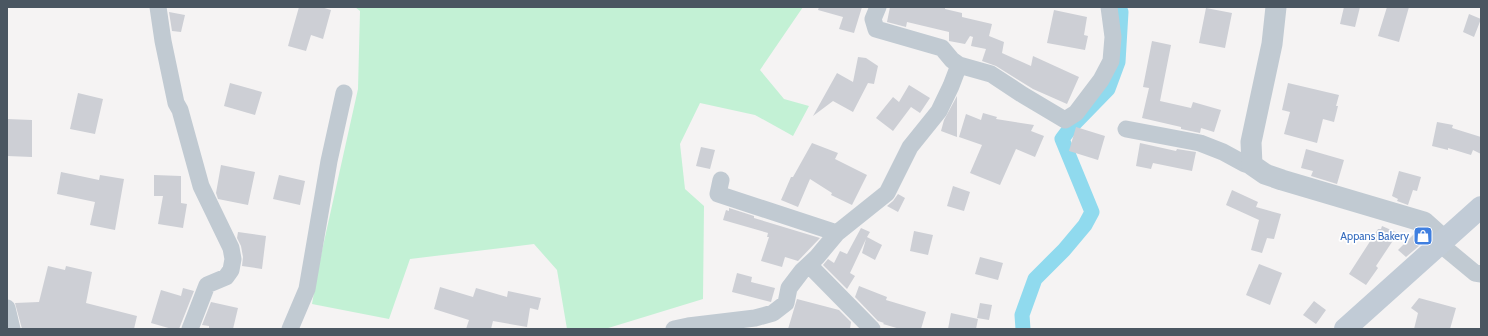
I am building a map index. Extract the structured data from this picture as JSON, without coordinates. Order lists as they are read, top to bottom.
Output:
{
  "places": {
    "shop": ["Appans Bakery"]
  }
}
